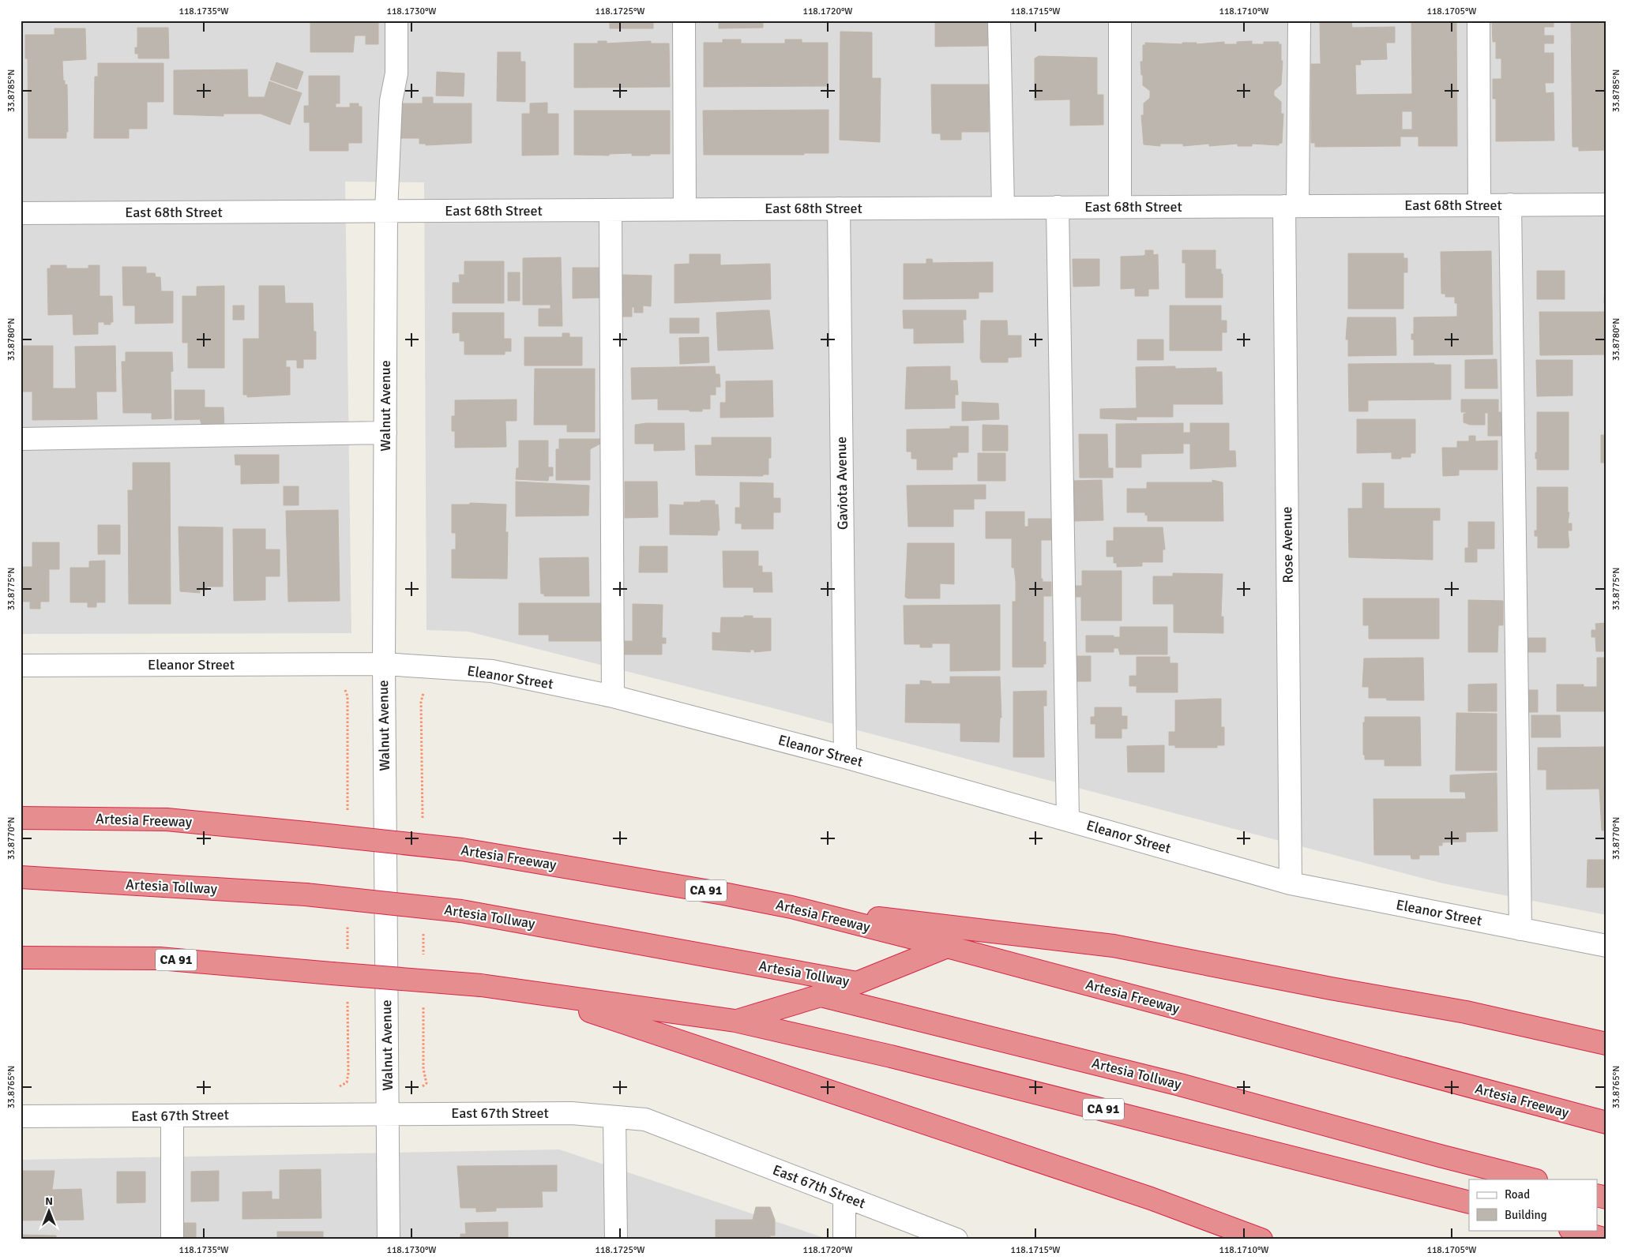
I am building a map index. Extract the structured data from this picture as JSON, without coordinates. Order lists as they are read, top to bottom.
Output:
{
  "streets": {
    "highway": ["Artesia Freeway", "Artesia Tollway", "CA 91"],
    "street": [
      "East 68th Street",
      "Walnut Avenue",
      "Gaviota Avenue",
      "Rose Avenue",
      "Eleanor Street",
      "East 67th Street"
    ]
  },
  "crossings": [
    ["East 68th Street", "Walnut Avenue"],
    ["East 68th Street", "Gaviota Avenue"],
    ["East 68th Street", "Rose Avenue"],
    ["Walnut Avenue", "Eleanor Street"],
    ["Walnut Avenue", "East 67th Street"],
    ["Gaviota Avenue", "Eleanor Street"],
    ["Rose Avenue", "Eleanor Street"],
    ["Artesia Freeway", "Artesia Tollway"],
    ["Artesia Tollway", "CA 91"]
  ],
  "legend": ["Road", "Building"],
  "north": "top",
  "coordinates": [
    "118.1735°W",
    "118.1730°W",
    "118.1725°W",
    "118.1720°W",
    "118.1715°W",
    "118.1710°W",
    "118.1705°W",
    "33.8785°N",
    "33.8780°N",
    "33.8775°N",
    "33.8770°N",
    "33.8765°N"
  ]
}
